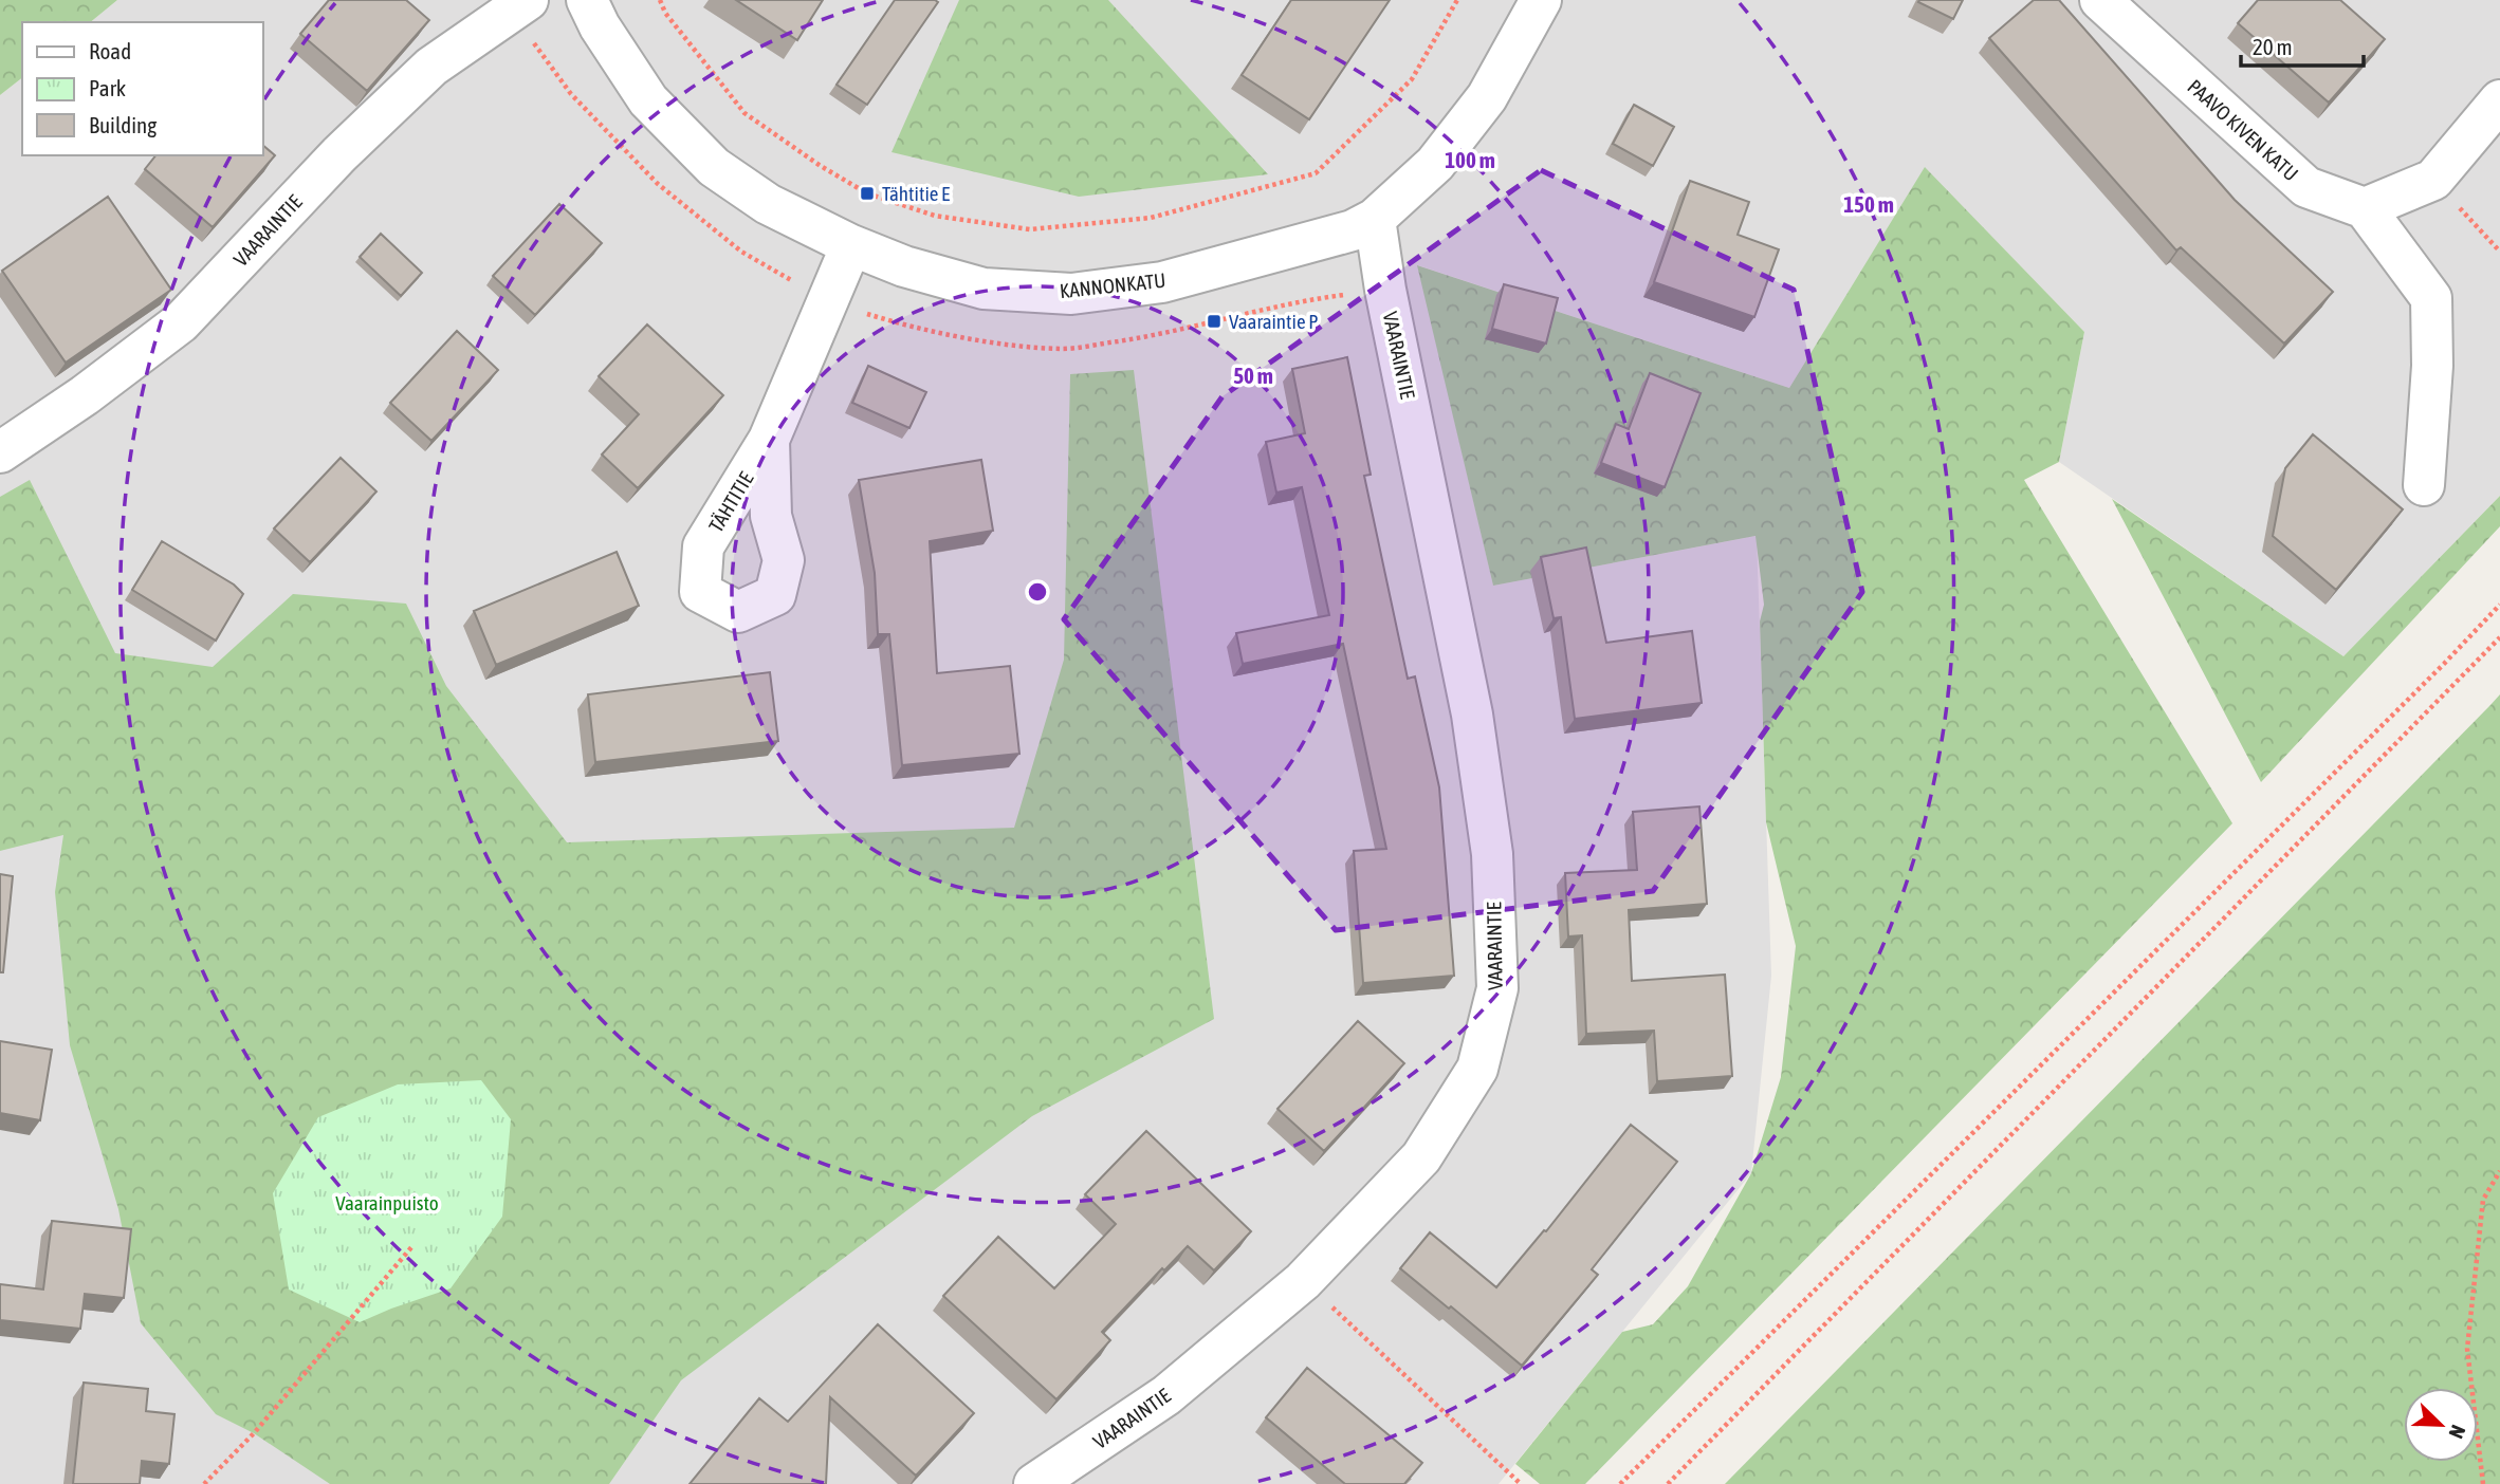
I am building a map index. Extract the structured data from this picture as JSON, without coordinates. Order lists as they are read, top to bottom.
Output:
{
  "streets": {
    "street": ["PAAVO KIVEN KATU", "VAARAINTIE", "KANNONKATU"]
  },
  "crossings": [
    ["VAARAINTIE", "KANNONKATU"]
  ],
  "parks": ["Vaarainpuisto"],
  "places": {
    "transit": ["Tähtitie E", "Vaaraintie P"]
  },
  "legend": ["Road", "Park", "Building"],
  "scale_bar": "20 m",
  "north": "bottom right",
  "rings": ["100 m", "150 m", "50 m"]
}
